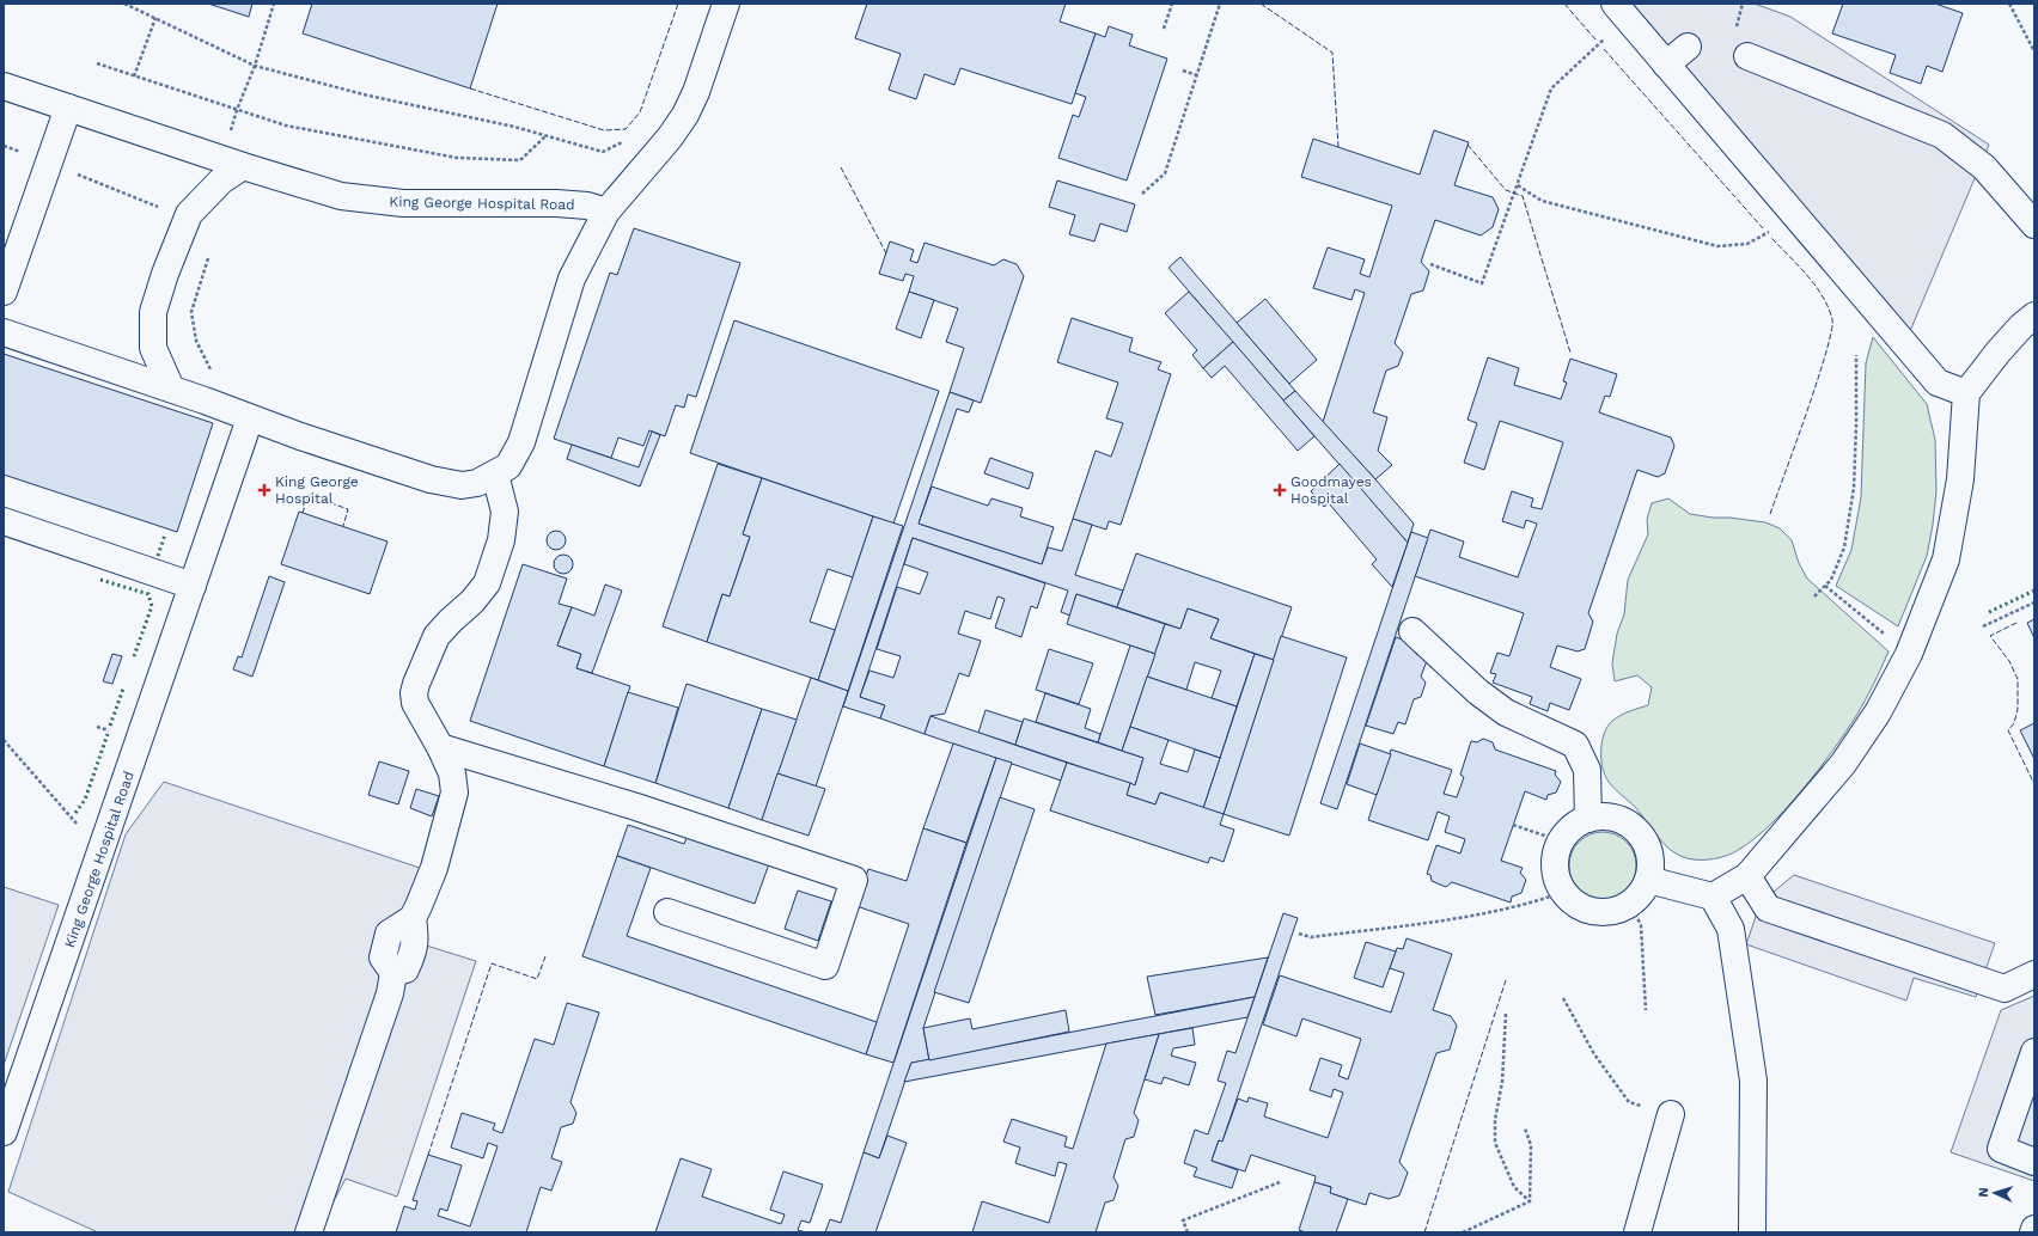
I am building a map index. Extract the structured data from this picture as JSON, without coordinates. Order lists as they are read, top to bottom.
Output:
{
  "streets": {
    "lane": ["King George Hospital Road"]
  },
  "places": {
    "health": ["King George Hospital", "Goodmayes Hospital"]
  },
  "north": "left"
}
